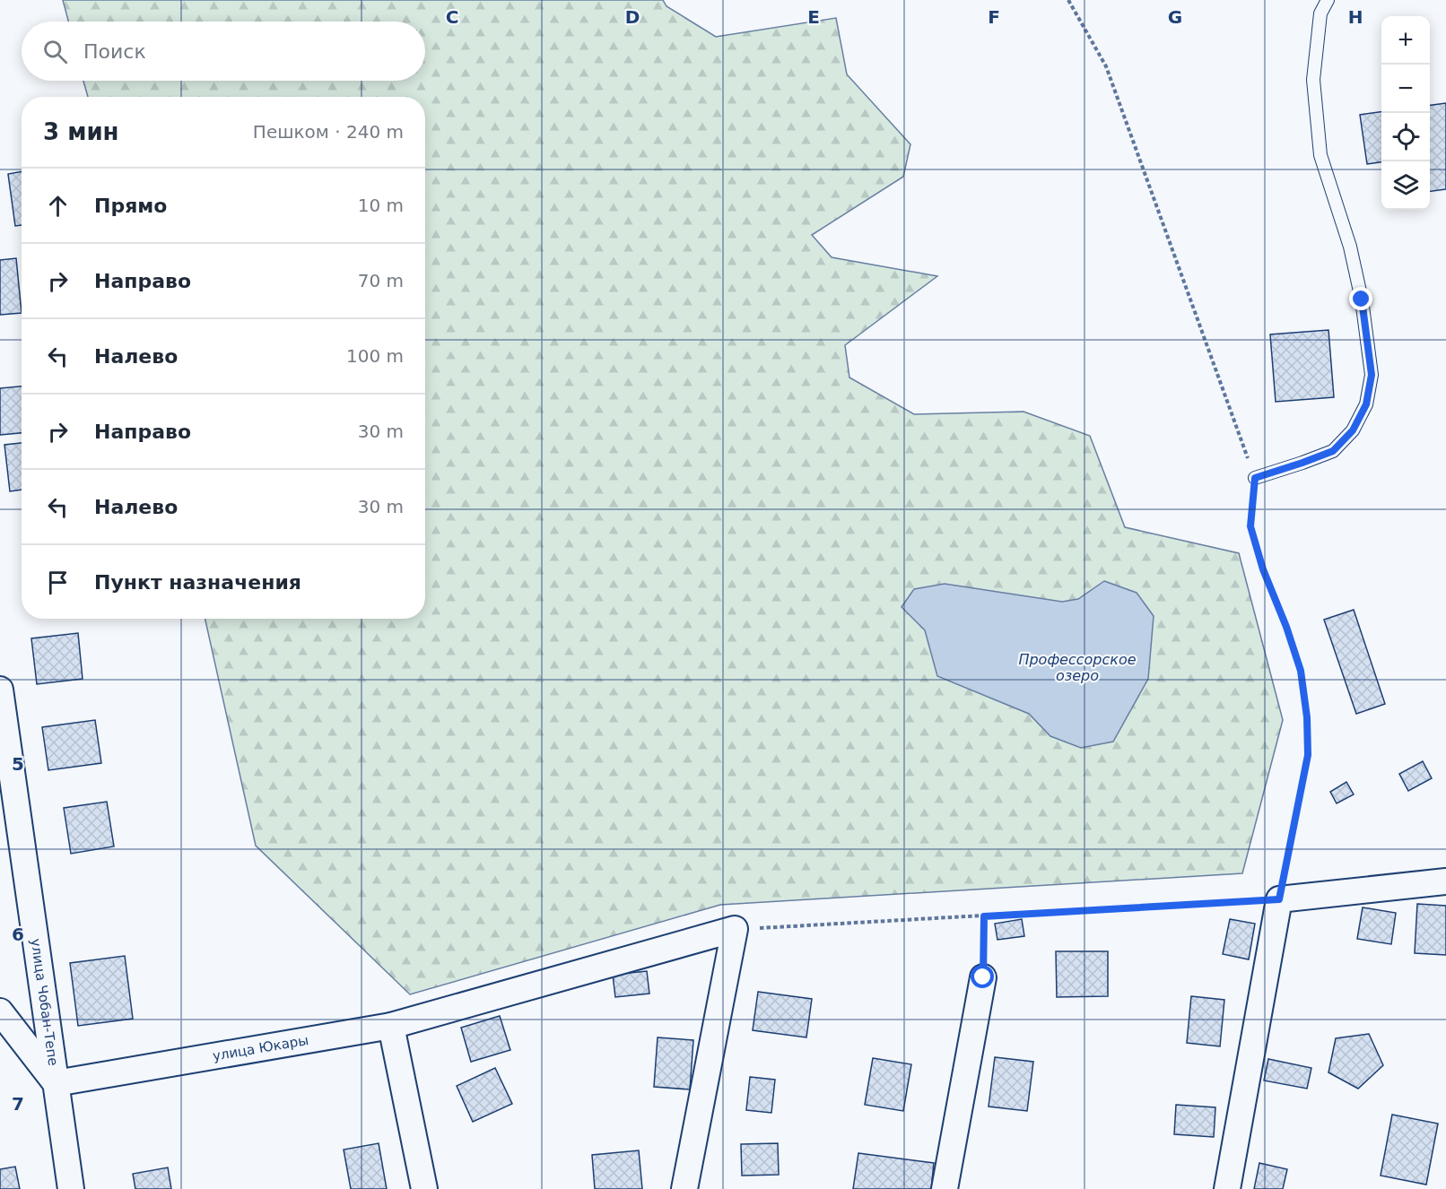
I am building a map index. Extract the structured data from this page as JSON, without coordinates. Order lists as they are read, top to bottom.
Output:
{
  "streets": {
    "street": ["улица Чобан-Тепе", "улица Юкары"]
  },
  "crossings": [
    ["улица Чобан-Тепе", "улица Юкары"]
  ],
  "water": ["Профессорское озеро"],
  "page": {
    "map_buttons": ["+", "−"],
    "search": "Поиск",
    "heading": ["3 мин", "Пешком · 240 m"],
    "list": [
      ["Прямо", "10 m"],
      ["Направо", "70 m"],
      ["Налево", "100 m"],
      ["Направо", "30 m"],
      ["Налево", "30 m"],
      "Пункт назначения"
    ]
  },
  "grid": {
    "columns": [
      "C",
      "D",
      "E",
      "F",
      "G",
      "H"
    ],
    "rows": ["5", "6", "7"]
  }
}
